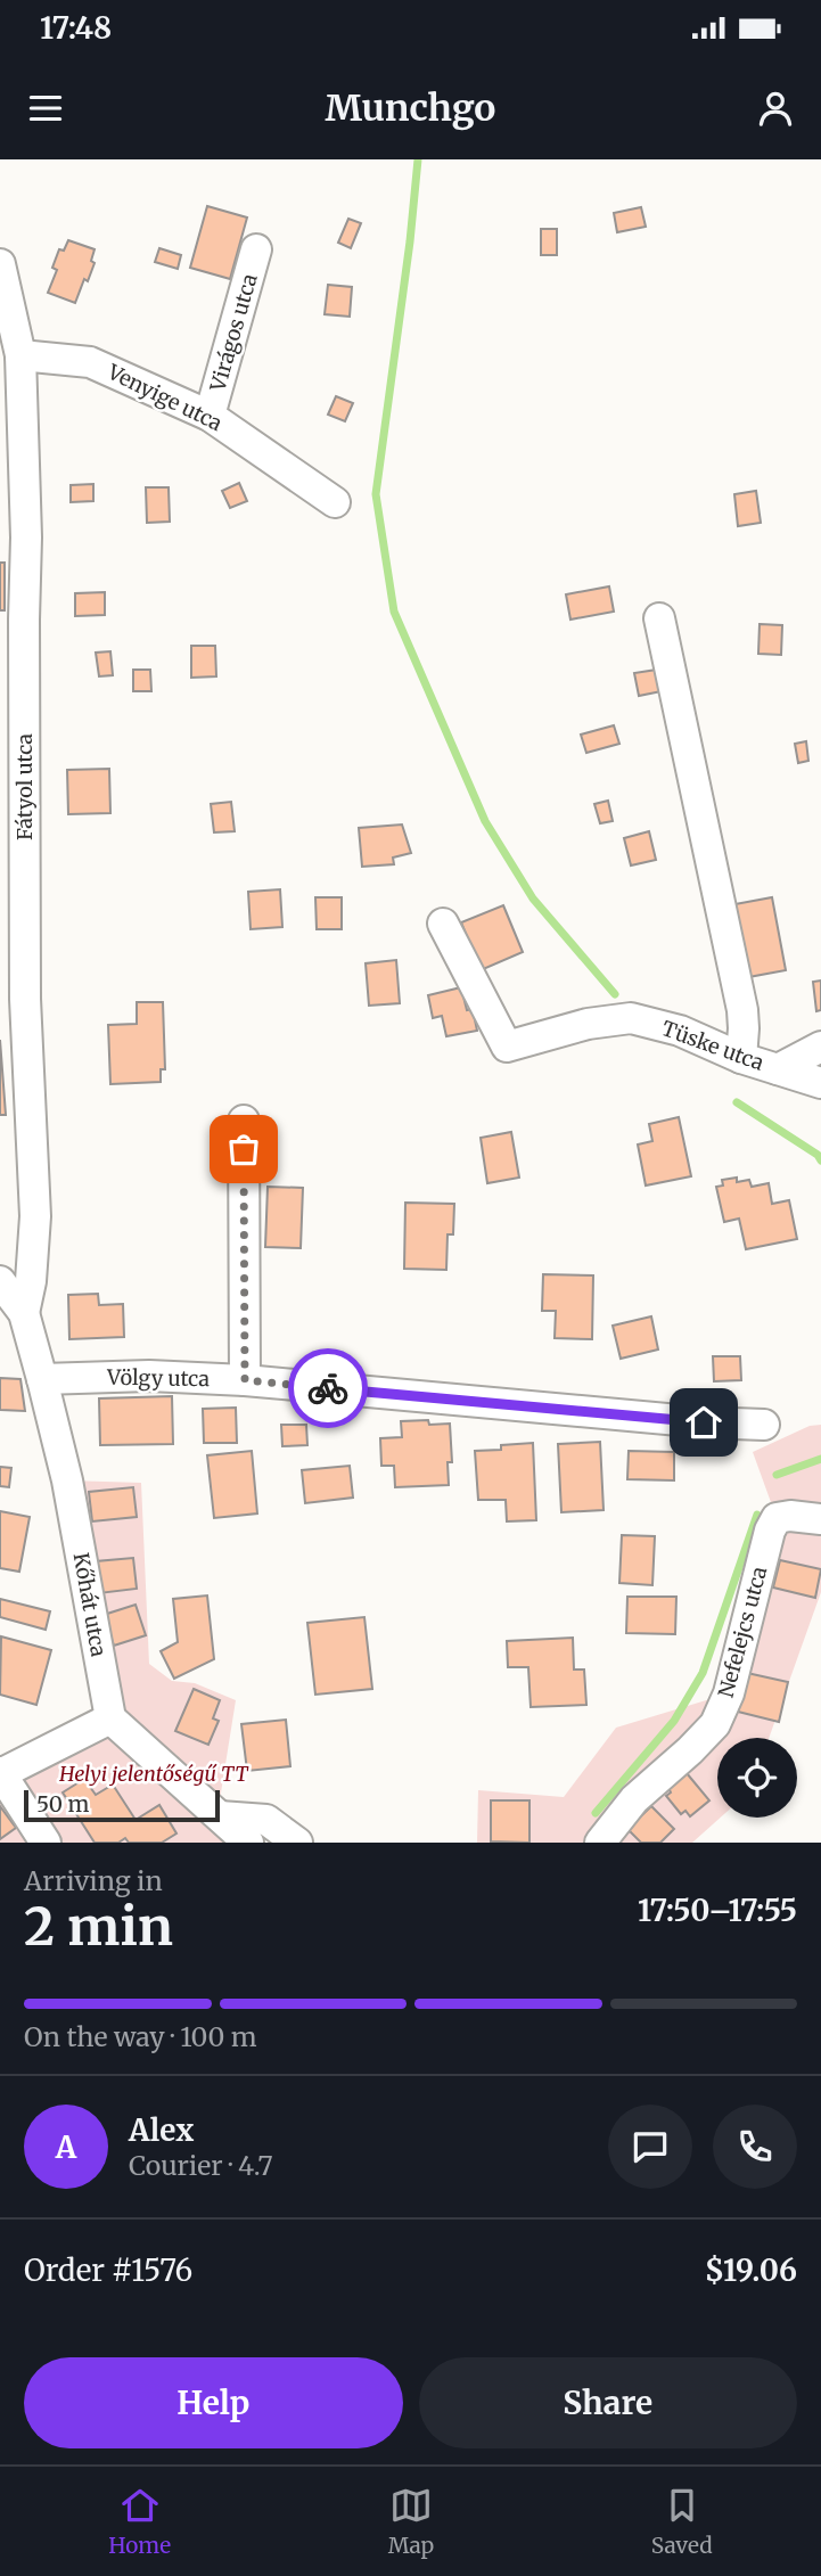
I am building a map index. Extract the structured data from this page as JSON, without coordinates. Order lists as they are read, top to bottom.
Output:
{
  "streets": {
    "street": [
      "Virágos utca",
      "Venyige utca",
      "Fátyol utca",
      "Tüske utca",
      "Völgy utca",
      "Kőhát utca",
      "Nefelejcs utca"
    ]
  },
  "crossings": [
    ["Virágos utca", "Venyige utca"],
    ["Venyige utca", "Fátyol utca"],
    ["Fátyol utca", "Kőhát utca"],
    ["Völgy utca", "Kőhát utca"]
  ],
  "parks": ["Helyi jelentőségű TT"],
  "scale_bar": "50 m",
  "page": {
    "status": "17:48",
    "header": "Munchgo",
    "scale": "50 m",
    "heading": ["2 min", "Arriving in", "17:50–17:55"],
    "panel": [
      "Alex",
      "Courier · 4.7",
      "Order #1576",
      "$19.06"
    ],
    "bar": "On the way · 100 m",
    "round": "A",
    "buttons": ["Help", "Share"],
    "tabs": ["Home", "Map", "Saved"]
  }
}
